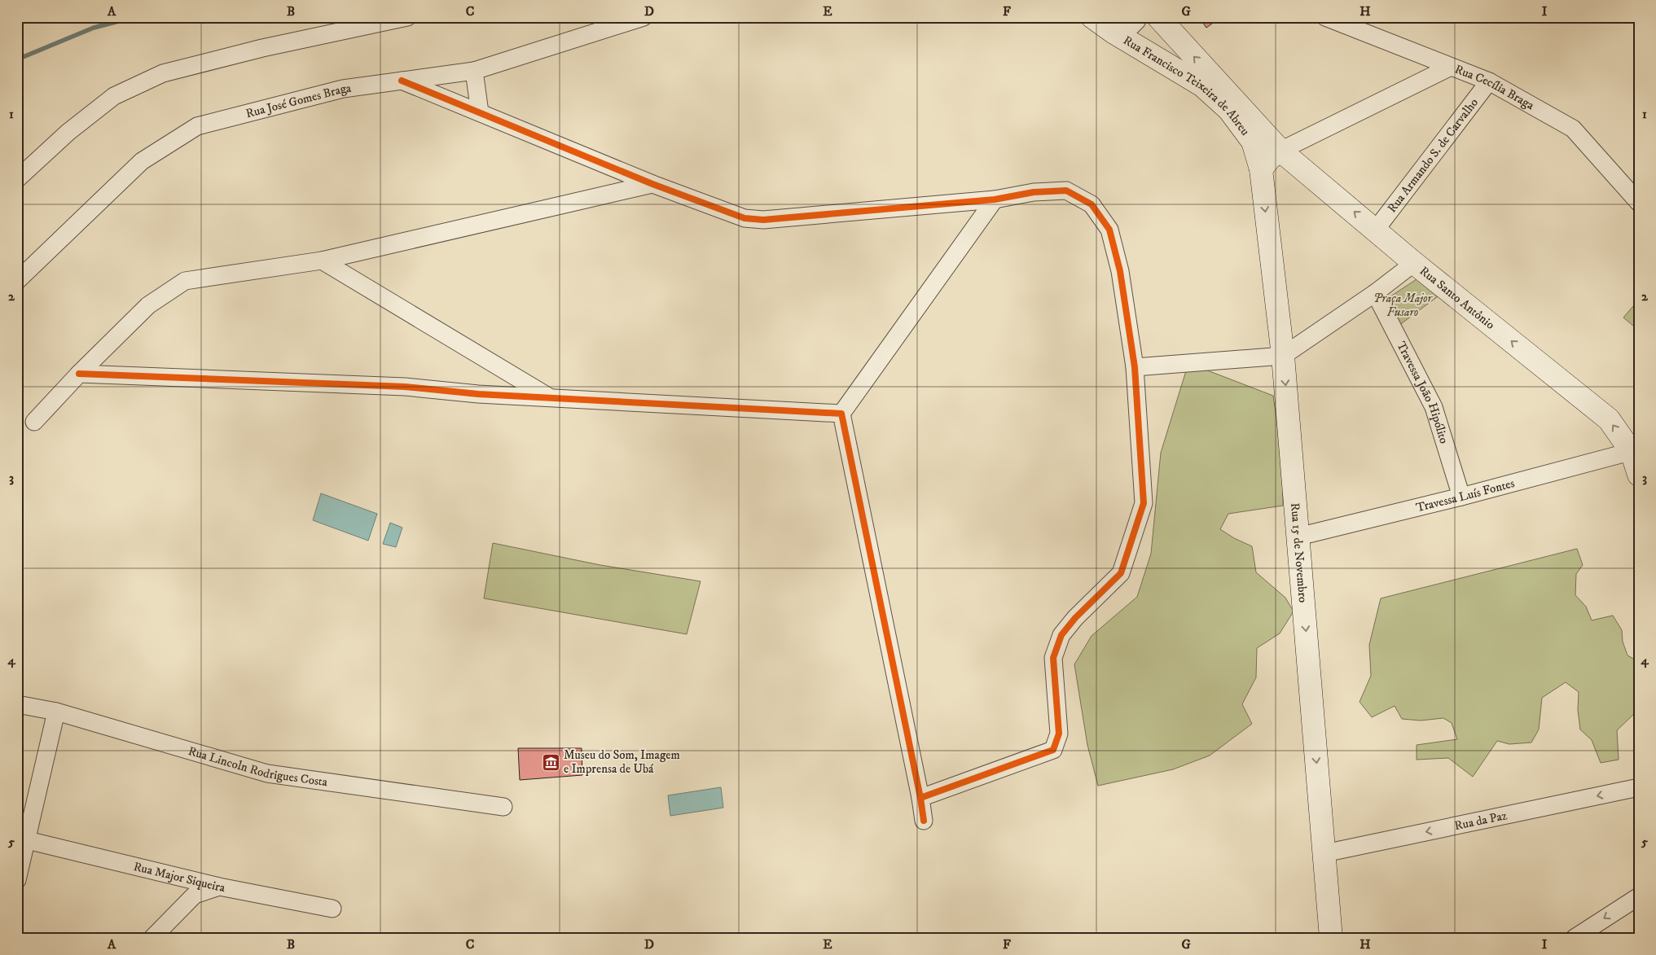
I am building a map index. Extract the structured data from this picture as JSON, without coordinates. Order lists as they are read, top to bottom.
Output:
{
  "streets": {
    "street": [
      "Rua Francisco Teixeira de Abreu",
      "Rua Cecília Braga",
      "Rua José Gomes Braga",
      "Rua Armando S. de Carvalho",
      "Rua Santo Antônio",
      "Travessa João Hipólito",
      "Travessa Luís Fontes",
      "Rua 15 de Novembro",
      "Rua Lincoln Rodrigues Costa",
      "Rua da Paz",
      "Rua Major Siqueira"
    ]
  },
  "crossings": [
    ["Rua Francisco Teixeira de Abreu", "Rua 15 de Novembro"],
    ["Rua Cecília Braga", "Rua Armando S. de Carvalho"],
    ["Rua Cecília Braga", "Rua Santo Antônio"],
    ["Rua Armando S. de Carvalho", "Rua Santo Antônio"],
    ["Rua Santo Antônio", "Travessa Luís Fontes"],
    ["Travessa João Hipólito", "Travessa Luís Fontes"],
    ["Travessa Luís Fontes", "Rua 15 de Novembro"],
    ["Rua 15 de Novembro", "Rua da Paz"]
  ],
  "one_way": ["Rua Santo Antônio", "Rua 15 de Novembro", "Rua da Paz"],
  "parks": ["Praça Major Fusaro"],
  "places": {
    "museum": ["Museu do Som, Imagem e Imprensa de Ubá"]
  },
  "grid": {
    "columns": [
      "A",
      "B",
      "C",
      "D",
      "E",
      "F",
      "G",
      "H",
      "I"
    ],
    "rows": [
      "1",
      "2",
      "3",
      "4",
      "5"
    ]
  }
}
